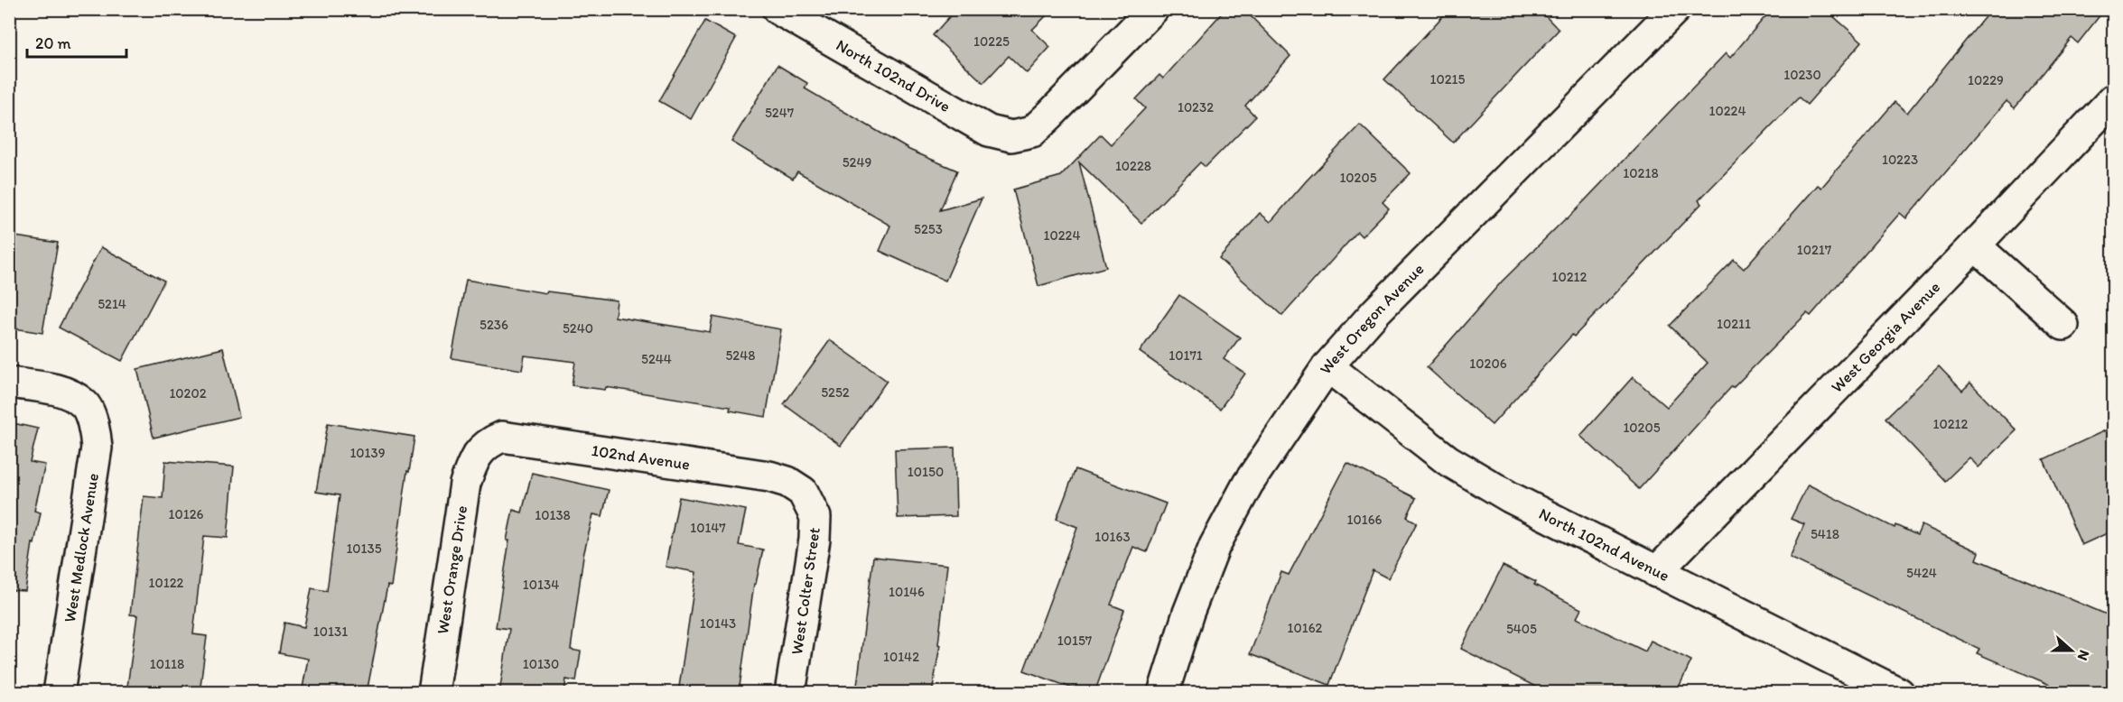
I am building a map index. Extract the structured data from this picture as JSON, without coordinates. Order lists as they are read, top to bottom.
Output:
{
  "streets": {
    "street": [
      "North 102nd Drive",
      "West Oregon Avenue",
      "West Georgia Avenue",
      "102nd Avenue",
      "North 102nd Avenue",
      "West Medlock Avenue",
      "West Orange Drive",
      "West Colter Street"
    ]
  },
  "crossings": [
    ["West Oregon Avenue", "North 102nd Avenue"],
    ["West Georgia Avenue", "North 102nd Avenue"],
    ["102nd Avenue", "West Orange Drive"],
    ["102nd Avenue", "West Colter Street"]
  ],
  "house_numbers": [
    "10225",
    "10230",
    "10215",
    "10229",
    "10232",
    "10224",
    "5247",
    "10223",
    "5249",
    "10228",
    "10218",
    "10205",
    "5253",
    "10224",
    "10217",
    "10212",
    "5214",
    "10211",
    "5236",
    "5240",
    "5248",
    "10171",
    "5244",
    "10206",
    "5252",
    "10202",
    "10212",
    "10205",
    "10139",
    "10150",
    "10126",
    "10138",
    "10166",
    "10147",
    "5418",
    "10163",
    "10135",
    "5424",
    "10122",
    "10134",
    "10146",
    "10143",
    "10162",
    "5405",
    "10131",
    "10157",
    "10142",
    "10118",
    "10130"
  ],
  "scale_bar": "20 m",
  "north": "right"
}
